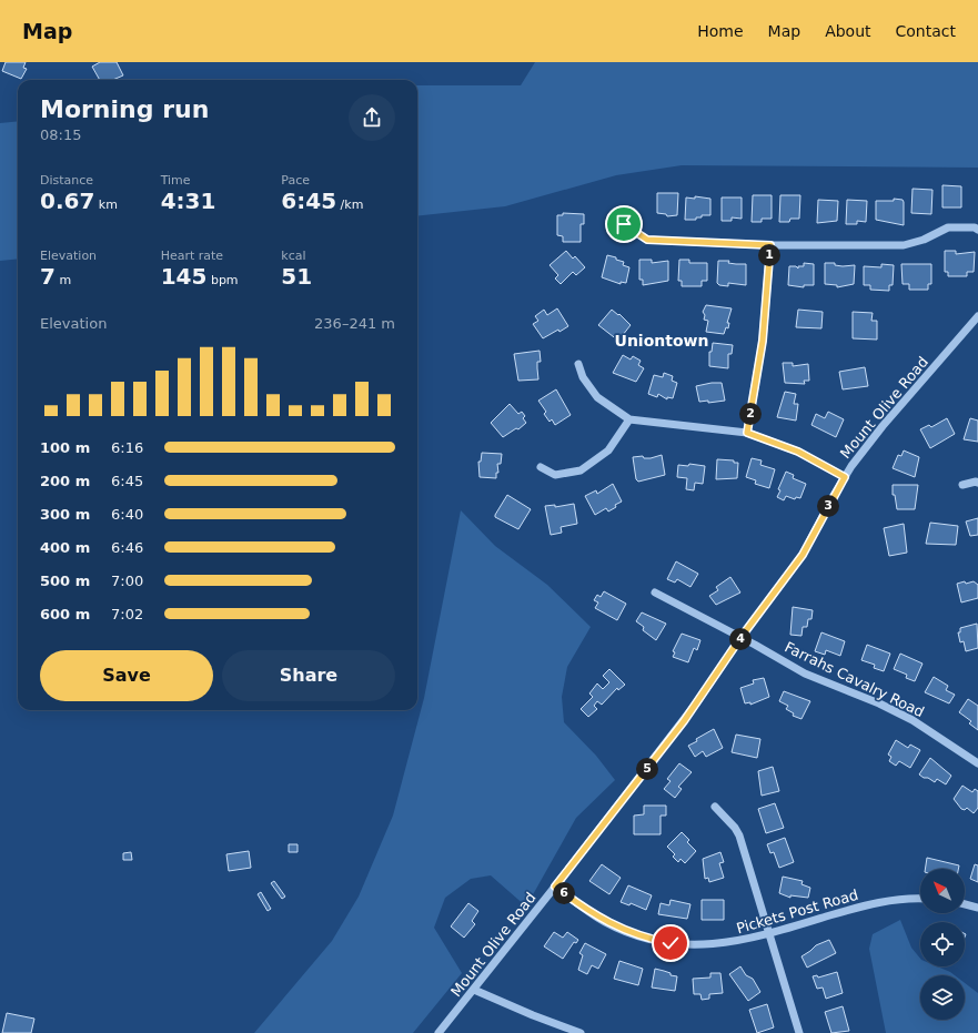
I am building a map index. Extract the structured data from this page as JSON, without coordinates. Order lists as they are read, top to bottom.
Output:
{
  "streets": {
    "street": ["Mount Olive Road", "Farrahs Cavalry Road", "Pickets Post Road"]
  },
  "crossings": [
    ["Mount Olive Road", "Farrahs Cavalry Road"],
    ["Mount Olive Road", "Pickets Post Road"]
  ],
  "districts": ["Uniontown"],
  "north": "top left",
  "page": {
    "header": "Map",
    "nav": [
      "Home",
      "Map",
      "About",
      "Contact"
    ],
    "heading": ["Morning run", "08:15"],
    "stats": [
      ["Distance", "0.67 km"],
      ["Time", "4:31"],
      ["Pace", "6:45 /km"],
      ["Elevation", "7 m"],
      ["Heart rate", "145 bpm"],
      ["kcal", "51"]
    ],
    "pins": [
      "1",
      "2",
      "3",
      "4",
      "5",
      "6"
    ],
    "chart": ["Elevation", "236–241 m"],
    "list": [
      {
        "name": "100 m",
        "note": "6:16"
      },
      {
        "name": "200 m",
        "note": "6:45"
      },
      {
        "name": "300 m",
        "note": "6:40"
      },
      {
        "name": "400 m",
        "note": "6:46"
      },
      {
        "name": "500 m",
        "note": "7:00"
      },
      {
        "name": "600 m",
        "note": "7:02"
      }
    ],
    "buttons": ["Save", "Share"]
  }
}
